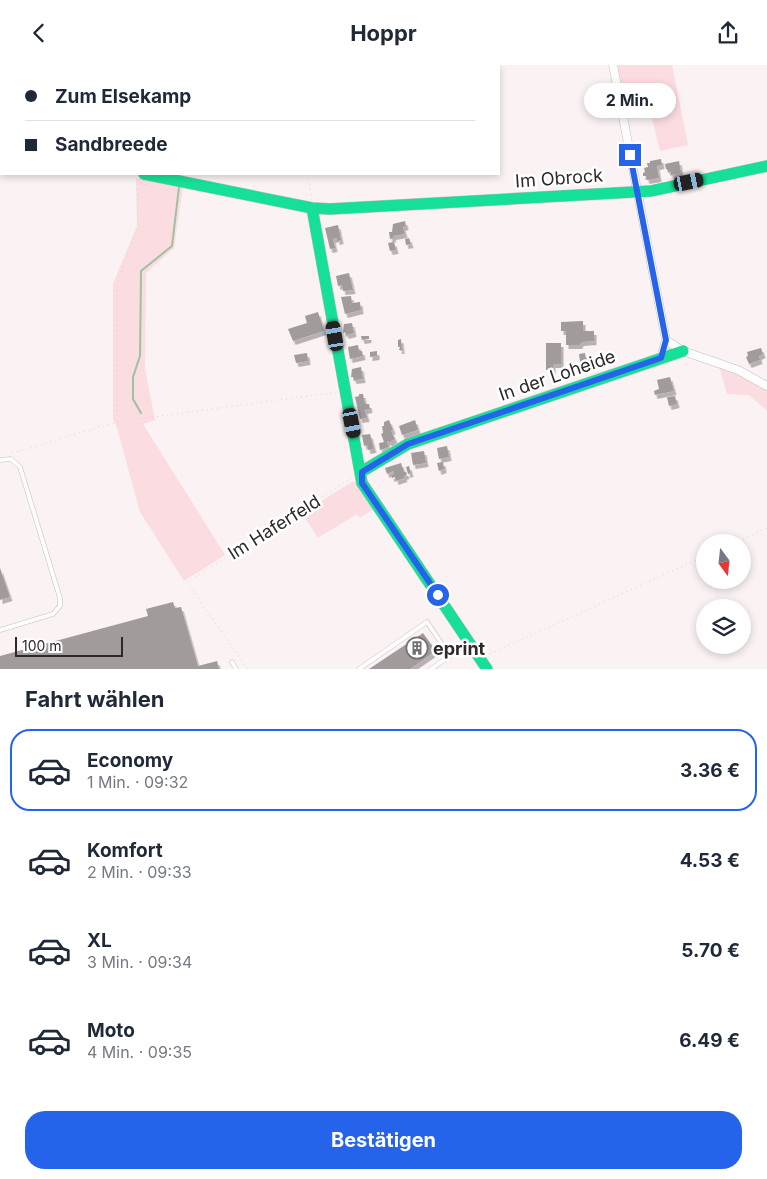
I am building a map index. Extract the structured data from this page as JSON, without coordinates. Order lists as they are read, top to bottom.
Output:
{
  "streets": {
    "street": ["Im Obrock", "In der Loheide"],
    "path": ["Im Haferfeld"]
  },
  "crossings": [
    ["In der Loheide", "Im Haferfeld"]
  ],
  "places": {
    "building": ["eprint"]
  },
  "scale_bar": "100 m",
  "north": "bottom",
  "page": {
    "header": "Hoppr",
    "banner": ["Zum Elsekamp", "Sandbreede"],
    "bubble": "2 Min.",
    "scale": "100 m",
    "heading": "Fahrt wählen",
    "list": [
      {
        "name": "Economy",
        "note": "1 Min. · 09:32",
        "value": "3.36 €"
      },
      {
        "name": "Komfort",
        "note": "2 Min. · 09:33",
        "value": "4.53 €"
      },
      {
        "name": "XL",
        "note": "3 Min. · 09:34",
        "value": "5.70 €"
      },
      {
        "name": "Moto",
        "note": "4 Min. · 09:35",
        "value": "6.49 €"
      }
    ],
    "buttons": "Bestätigen"
  }
}
